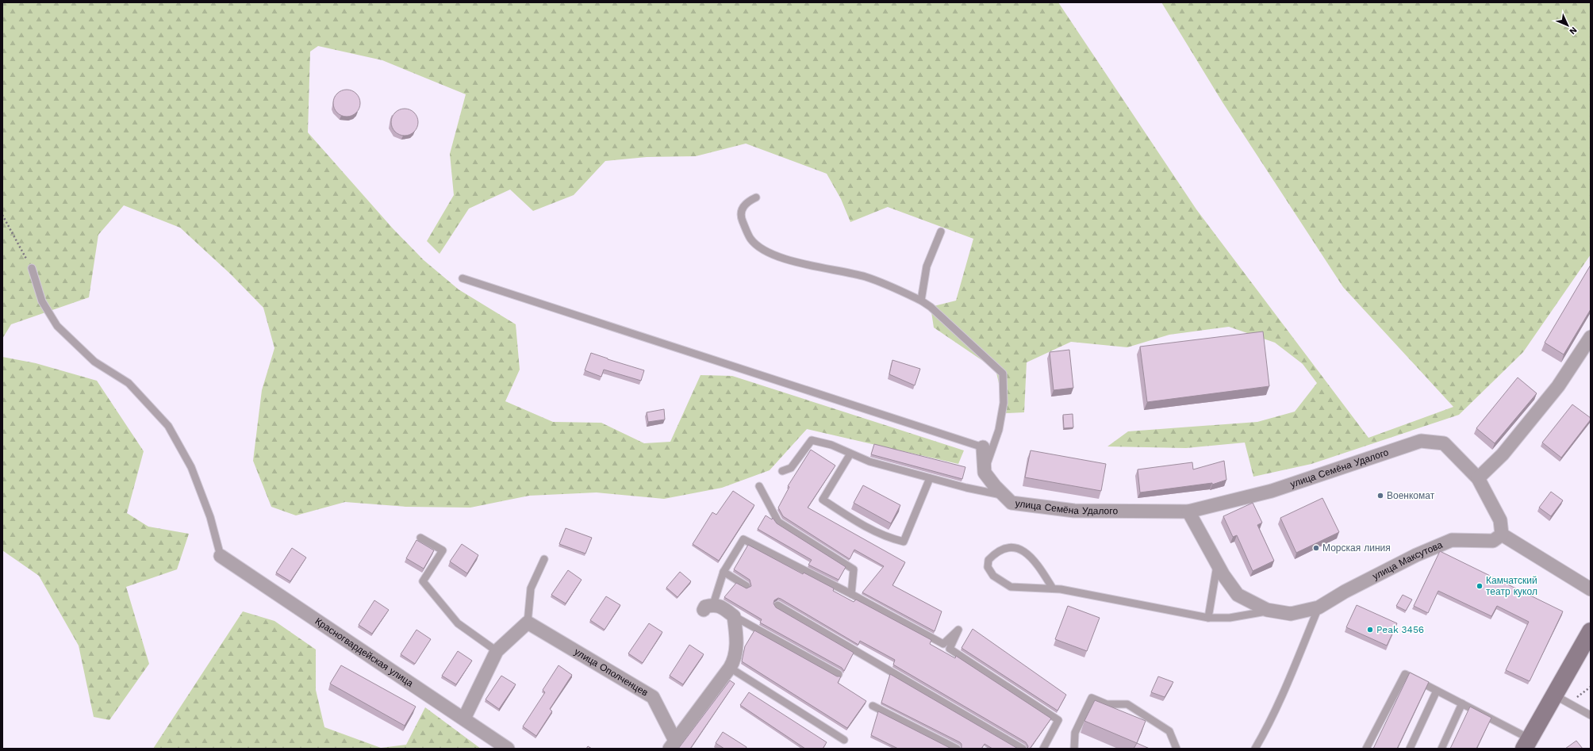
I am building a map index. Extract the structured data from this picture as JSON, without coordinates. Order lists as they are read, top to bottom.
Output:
{
  "streets": {
    "street": [
      "улица Семёна Удалого",
      "улица Максутова",
      "Красногвардейская улица",
      "улица Ополченцев"
    ]
  },
  "places": [
    "Военкомат",
    "Морская линия",
    "Камчатский театр кукол",
    "Peak 3456"
  ],
  "north": "bottom right"
}
